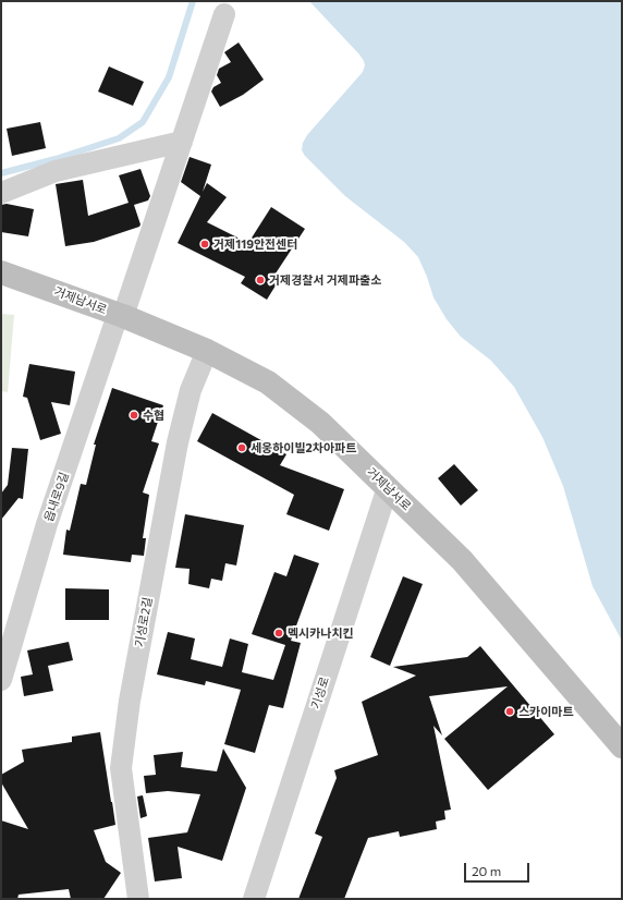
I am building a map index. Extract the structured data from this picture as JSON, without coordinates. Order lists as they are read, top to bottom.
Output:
{
  "streets": {
    "main road": ["거제남서로"],
    "street": ["읍내로9길", "기성로2길", "기성로"]
  },
  "crossings": [
    ["거제남서로", "읍내로9길"],
    ["거제남서로", "기성로2길"],
    ["거제남서로", "기성로"]
  ],
  "places": [
    "거제119안전센터",
    "거제경찰서 거제파출소",
    "수협",
    "세웅하이빌2차아파트",
    "멕시카나치킨",
    "스카이마트"
  ],
  "scale_bar": "20 m"
}
